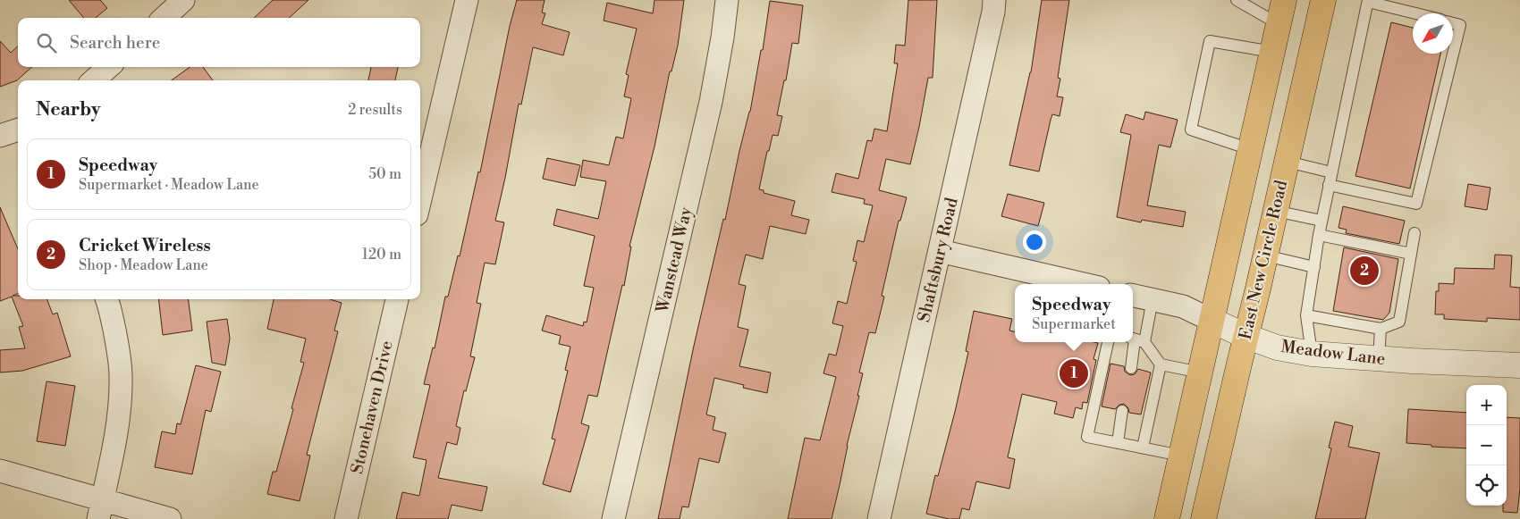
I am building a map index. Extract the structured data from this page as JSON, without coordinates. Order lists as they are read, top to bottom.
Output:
{
  "streets": {
    "highway": ["East New Circle Road"],
    "street": [
      "Wanstead Way",
      "Shaftsbury Road",
      "Meadow Lane",
      "Stonehaven Drive"
    ]
  },
  "crossings": [
    ["East New Circle Road", "Meadow Lane"]
  ],
  "north": "bottom left",
  "page": {
    "search": "Search here",
    "heading": ["Nearby", "2 results"],
    "list": [
      {
        "mark": "1",
        "name": "Speedway",
        "note": "Supermarket · Meadow Lane",
        "value": "50 m"
      },
      {
        "mark": "2",
        "name": "Cricket Wireless",
        "note": "Shop · Meadow Lane",
        "value": "120 m"
      }
    ],
    "pins": ["2", "1"],
    "popup": ["Speedway", "Supermarket"],
    "map_buttons": ["+", "−"]
  }
}
